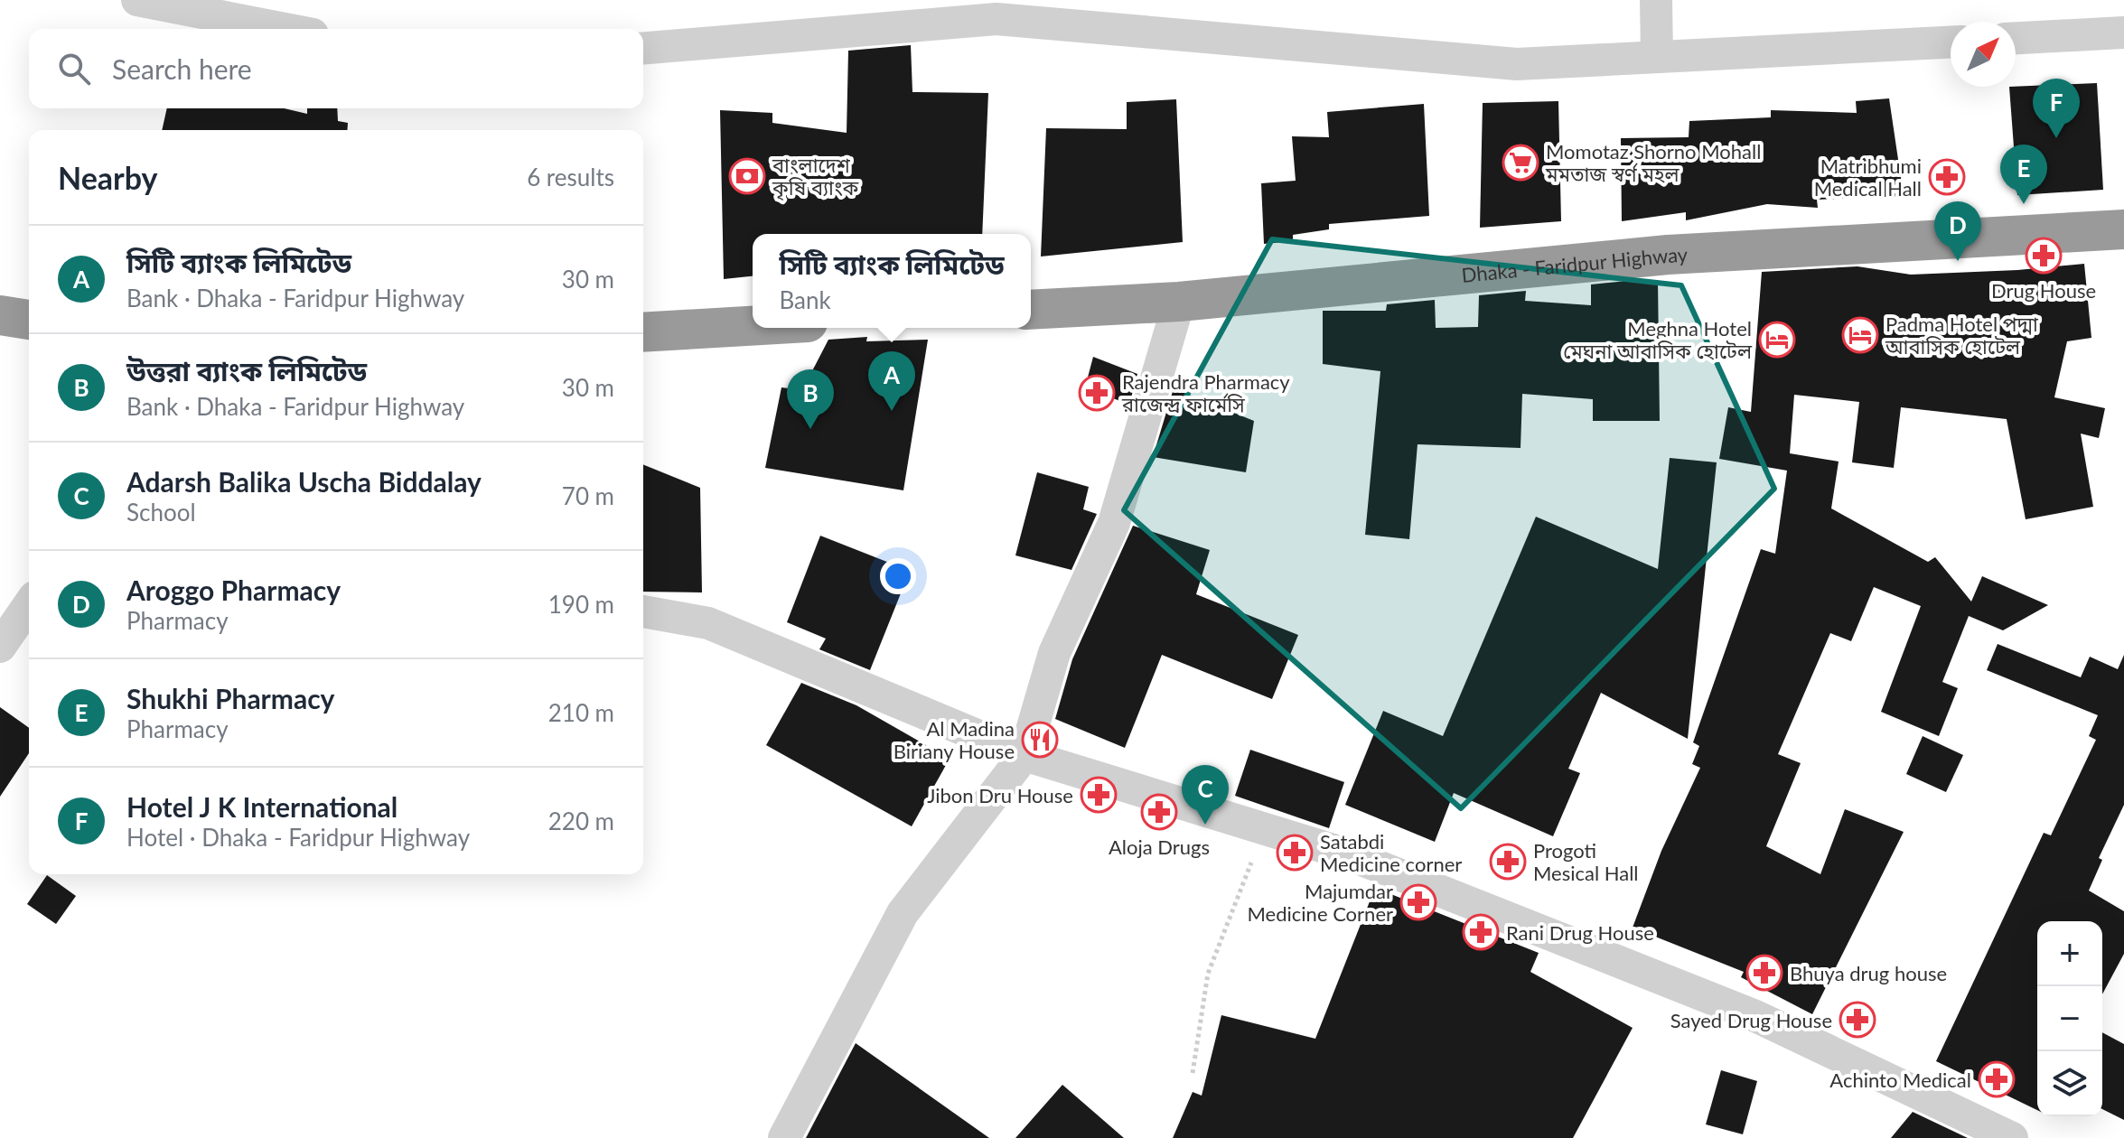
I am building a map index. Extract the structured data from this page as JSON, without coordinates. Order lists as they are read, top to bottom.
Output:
{
  "streets": {
    "highway": ["Dhaka - Faridpur Highway"]
  },
  "places": {
    "supermarket": ["Momotaz Shorno Mohall মমতাজ স্বর্ণ মহল"],
    "bank": ["বাংলাদেশ কৃষি ব্যাংক"],
    "pharmacy": [
      "Matribhumi Medical Hall",
      "Drug House",
      "Rajendra Pharmacy রাজেন্দ্র ফার্মেসি",
      "Jibon Dru House",
      "Aloja Drugs",
      "Satabdi Medicine corner",
      "Progoti Mesical Hall",
      "Majumdar Medicine Corner",
      "Rani Drug House",
      "Bhuya drug house",
      "Sayed Drug House",
      "Achinto Medical"
    ],
    "hotel": ["Padma Hotel পদ্মা আবাসিক হোটেল", "Meghna Hotel মেঘনা আবাসিক হোটেল"],
    "restaurant": ["Al Madina Biriany House"]
  },
  "north": "top right",
  "page": {
    "search": "Search here",
    "pins": [
      "F",
      "E",
      "D",
      "A",
      "B",
      "C"
    ],
    "heading": ["Nearby", "6 results"],
    "list": [
      {
        "mark": "A",
        "name": "সিটি ব্যাংক লিমিটেড",
        "note": "Bank · Dhaka - Faridpur Highway",
        "value": "30 m"
      },
      {
        "mark": "B",
        "name": "উত্তরা ব্যাংক লিমিটেড",
        "note": "Bank · Dhaka - Faridpur Highway",
        "value": "30 m"
      },
      {
        "mark": "C",
        "name": "Adarsh Balika Uscha Biddalay",
        "note": "School",
        "value": "70 m"
      },
      {
        "mark": "D",
        "name": "Aroggo Pharmacy",
        "note": "Pharmacy",
        "value": "190 m"
      },
      {
        "mark": "E",
        "name": "Shukhi Pharmacy",
        "note": "Pharmacy",
        "value": "210 m"
      },
      {
        "mark": "F",
        "name": "Hotel J K International",
        "note": "Hotel · Dhaka - Faridpur Highway",
        "value": "220 m"
      }
    ],
    "popup": ["সিটি ব্যাংক লিমিটেড", "Bank"],
    "map_buttons": ["+", "−"]
  }
}
